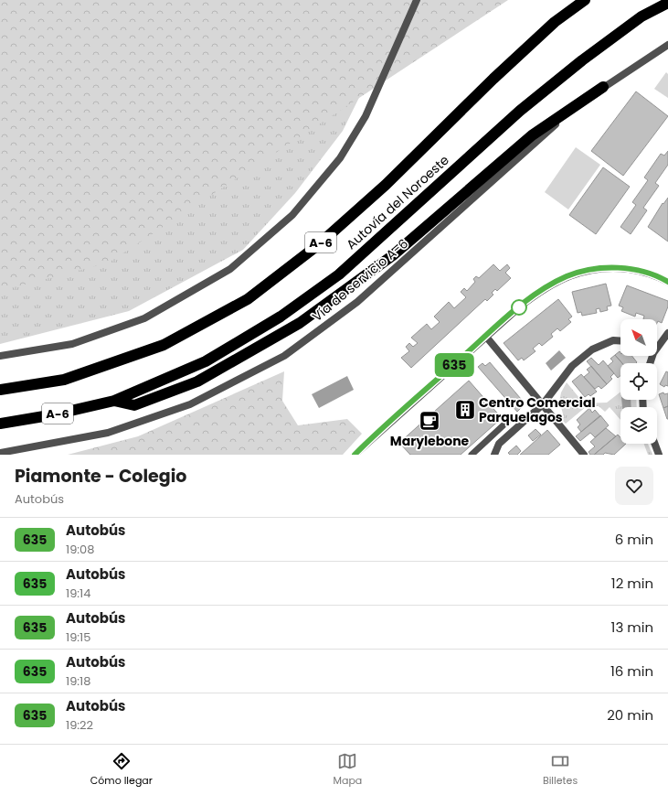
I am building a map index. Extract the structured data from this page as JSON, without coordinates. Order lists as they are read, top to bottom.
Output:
{
  "streets": {
    "highway": ["Autovía del Noroeste", "A-6"],
    "street": ["Vía de servicio A-6"]
  },
  "places": {
    "building": ["Centro Comercial Parquelagos"],
    "cafe": ["Marylebone"]
  },
  "lines": ["bus line 635"],
  "north": "top left",
  "page": {
    "on_map": "635",
    "heading": ["Piamonte - Colegio", "Autobús"],
    "list": [
      {
        "mark": "635",
        "name": "Autobús",
        "note": "19:08",
        "value": "6 min"
      },
      {
        "mark": "635",
        "name": "Autobús",
        "note": "19:14",
        "value": "12 min"
      },
      {
        "mark": "635",
        "name": "Autobús",
        "note": "19:15",
        "value": "13 min"
      },
      {
        "mark": "635",
        "name": "Autobús",
        "note": "19:18",
        "value": "16 min"
      },
      {
        "mark": "635",
        "name": "Autobús",
        "note": "19:22",
        "value": "20 min"
      }
    ],
    "tabs": ["Cómo llegar", "Mapa", "Billetes"]
  }
}
